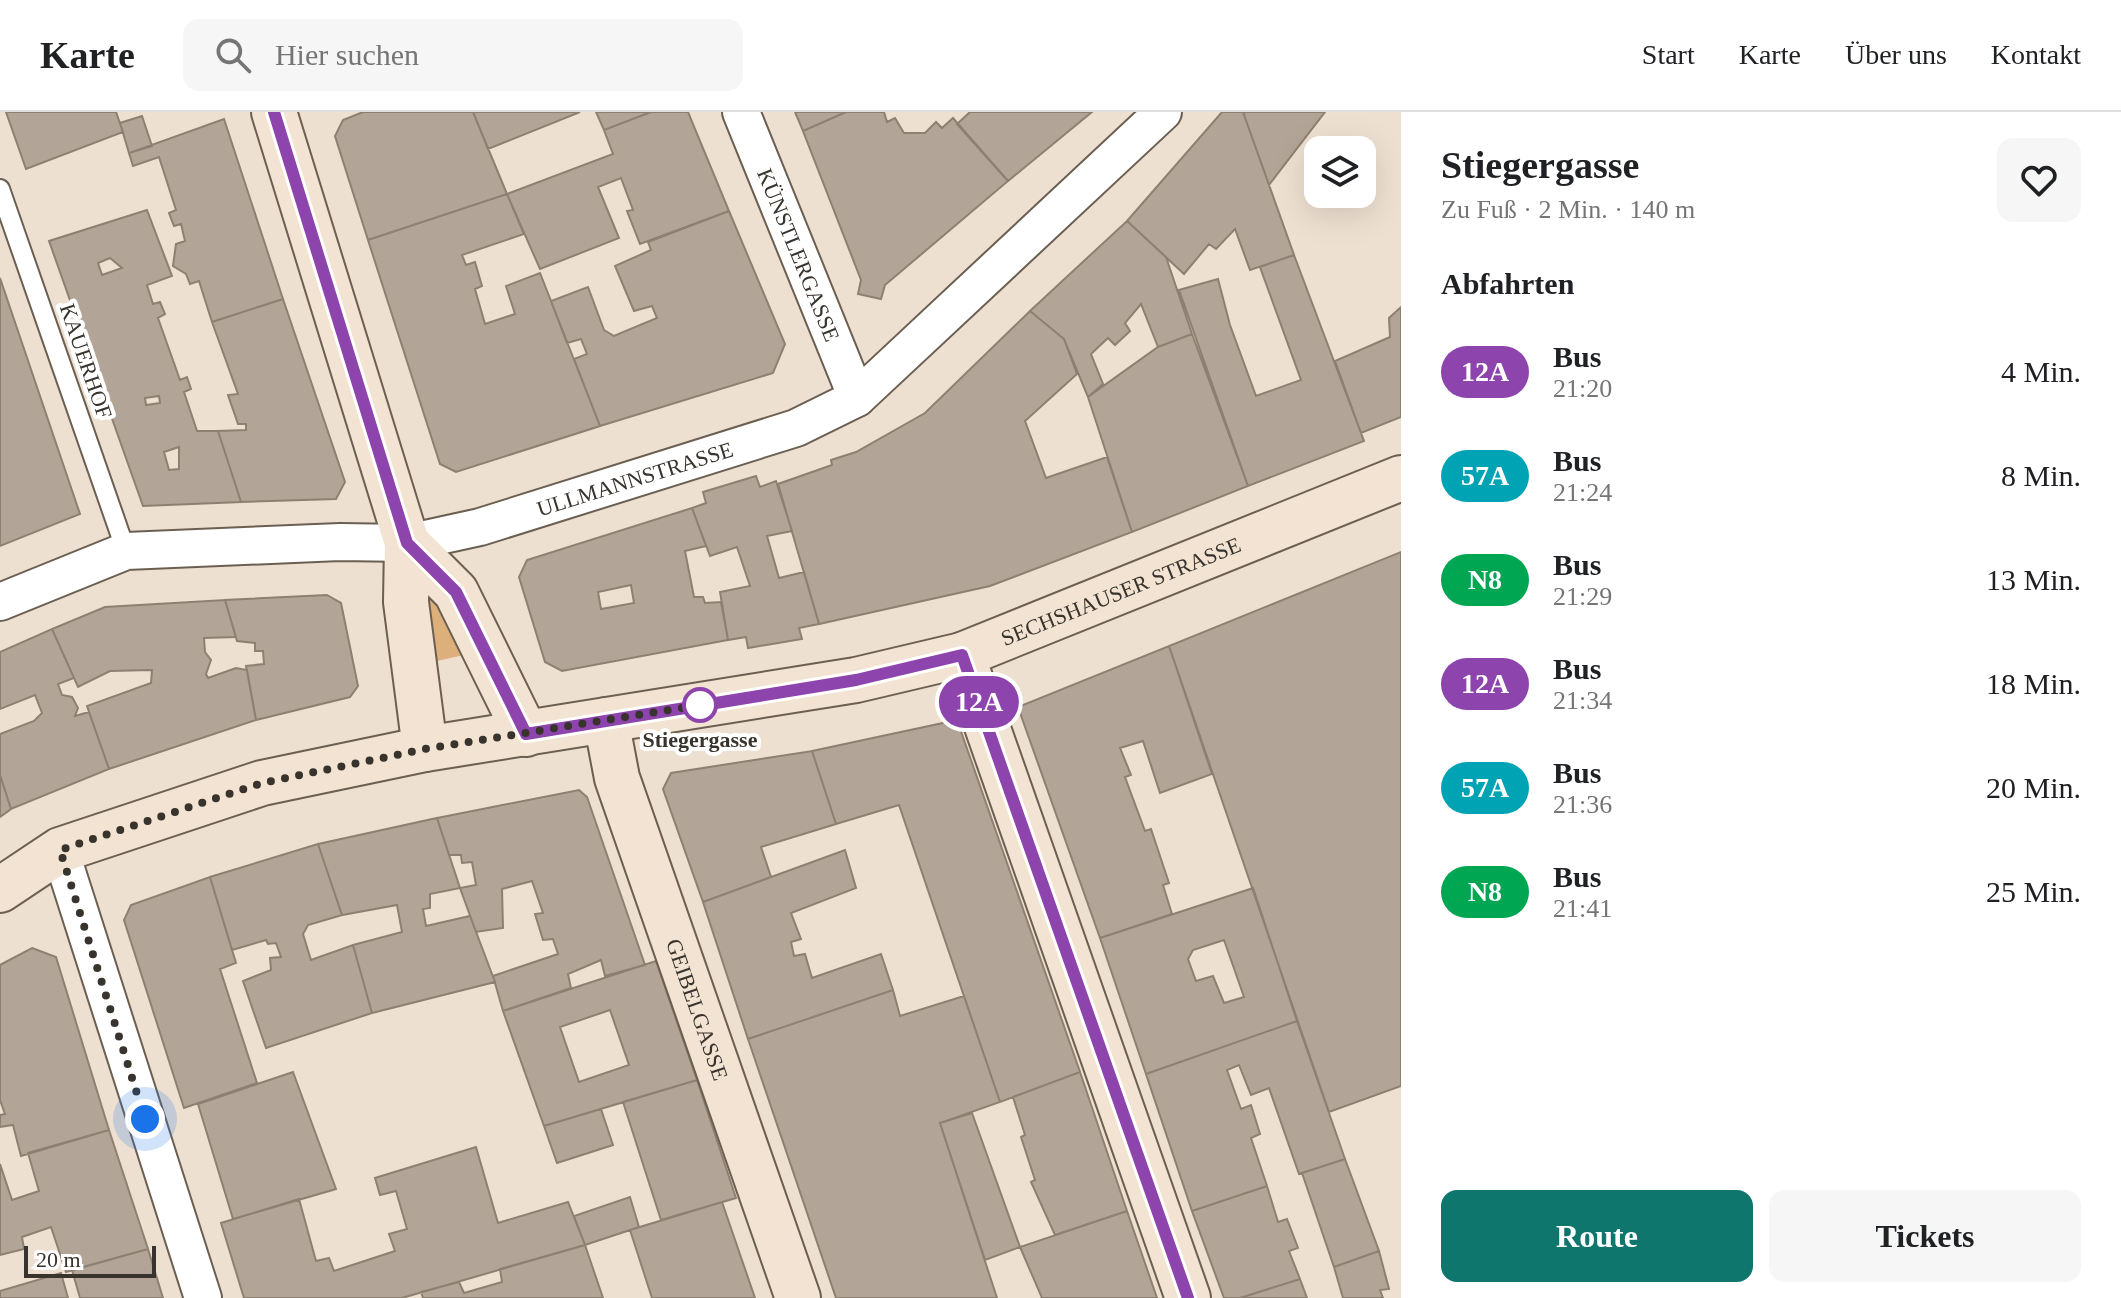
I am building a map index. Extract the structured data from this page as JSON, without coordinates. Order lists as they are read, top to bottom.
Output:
{
  "streets": {
    "street": [
      "KÜNSTLERGASSE",
      "ULLMANNSTRASSE",
      "SECHSHAUSER STRASSE",
      "GEIBELGASSE"
    ],
    "lane": ["KAUERHOF"]
  },
  "crossings": [
    ["KÜNSTLERGASSE", "ULLMANNSTRASSE"],
    ["KAUERHOF", "ULLMANNSTRASSE"],
    ["SECHSHAUSER STRASSE", "GEIBELGASSE"]
  ],
  "places": ["Stiegergasse"],
  "lines": ["bus line 12A"],
  "scale_bar": "20 m",
  "page": {
    "header": "Karte",
    "search": "Hier suchen",
    "nav": [
      "Start",
      "Karte",
      "Über uns",
      "Kontakt"
    ],
    "on_map": "12A",
    "heading": [
      ["Stiegergasse", "Zu Fuß · 2 Min. · 140 m"],
      "Abfahrten"
    ],
    "list": [
      {
        "mark": "12A",
        "name": "Bus",
        "note": "21:20",
        "value": "4 Min."
      },
      {
        "mark": "57A",
        "name": "Bus",
        "note": "21:24",
        "value": "8 Min."
      },
      {
        "mark": "N8",
        "name": "Bus",
        "note": "21:29",
        "value": "13 Min."
      },
      {
        "mark": "12A",
        "name": "Bus",
        "note": "21:34",
        "value": "18 Min."
      },
      {
        "mark": "57A",
        "name": "Bus",
        "note": "21:36",
        "value": "20 Min."
      },
      {
        "mark": "N8",
        "name": "Bus",
        "note": "21:41",
        "value": "25 Min."
      }
    ],
    "buttons": ["Route", "Tickets"],
    "scale": "20 m"
  }
}
